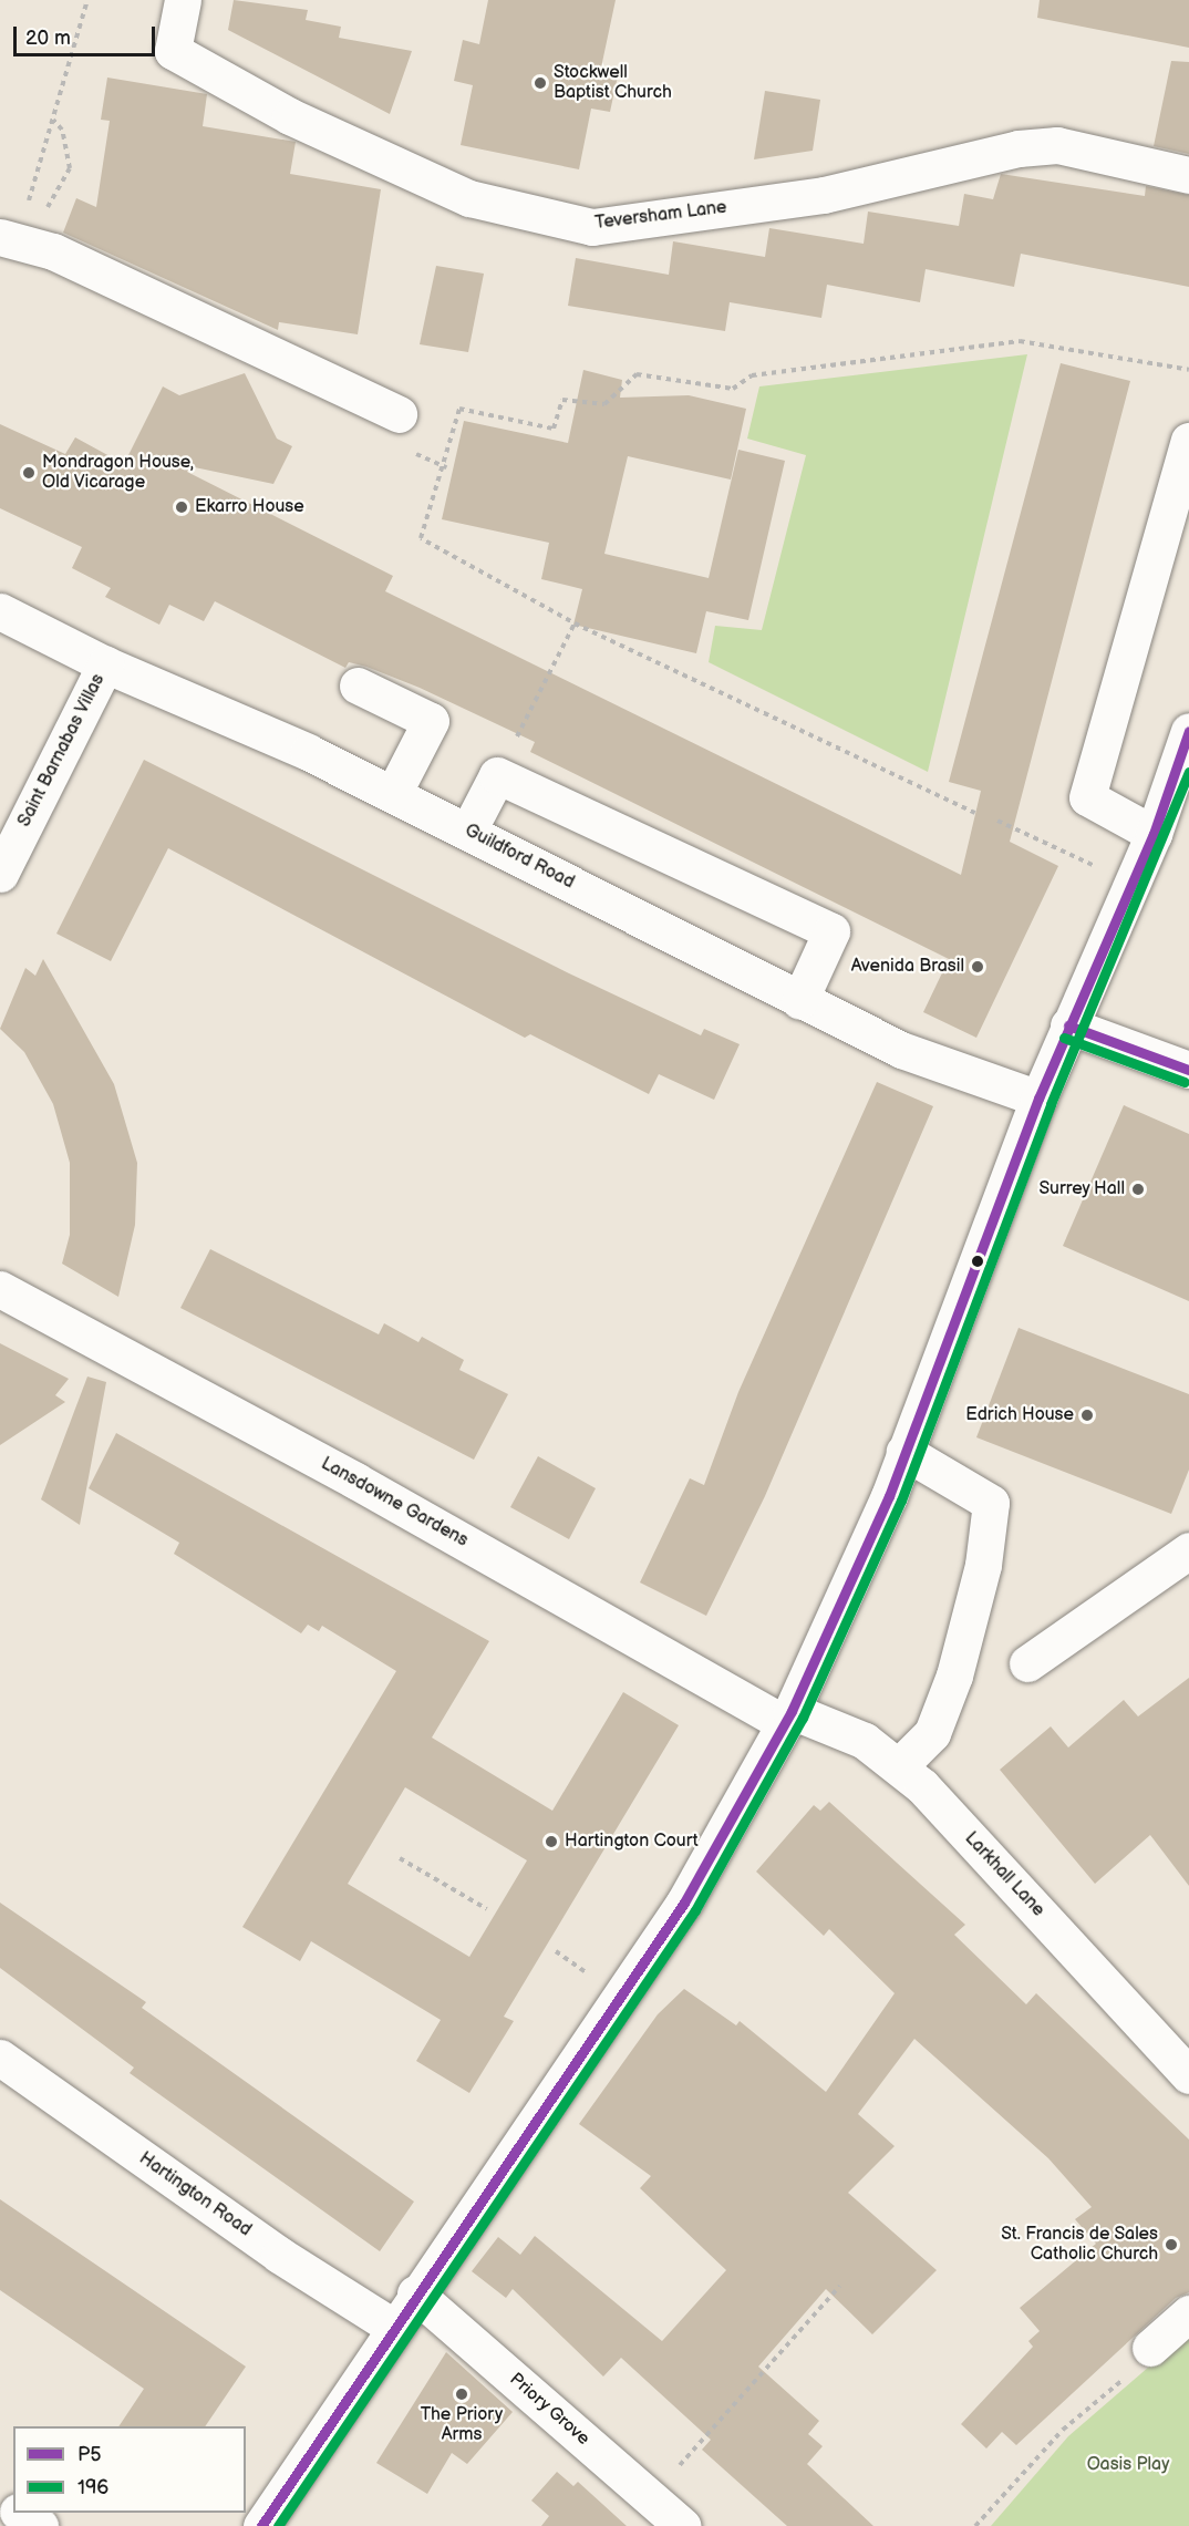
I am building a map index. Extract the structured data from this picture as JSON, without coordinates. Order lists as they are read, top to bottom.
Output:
{
  "streets": {
    "street": [
      "Teversham Lane",
      "Saint Barnabas Villas",
      "Guildford Road",
      "Lansdowne Gardens",
      "Larkhall Lane",
      "Hartington Road",
      "Priory Grove"
    ]
  },
  "crossings": [
    ["Saint Barnabas Villas", "Guildford Road"],
    ["Lansdowne Gardens", "Larkhall Lane"]
  ],
  "parks": ["Oasis Play"],
  "places": [
    "Stockwell Baptist Church",
    "Mondragon House, Old Vicarage",
    "Ekarro House",
    "Avenida Brasil",
    "Surrey Hall",
    "Edrich House",
    "Hartington Court",
    "St. Francis de Sales Catholic Church",
    "The Priory Arms"
  ],
  "lines": ["transit line P5", "transit line 196"],
  "legend": ["P5", "196"],
  "scale_bar": "20 m"
}
